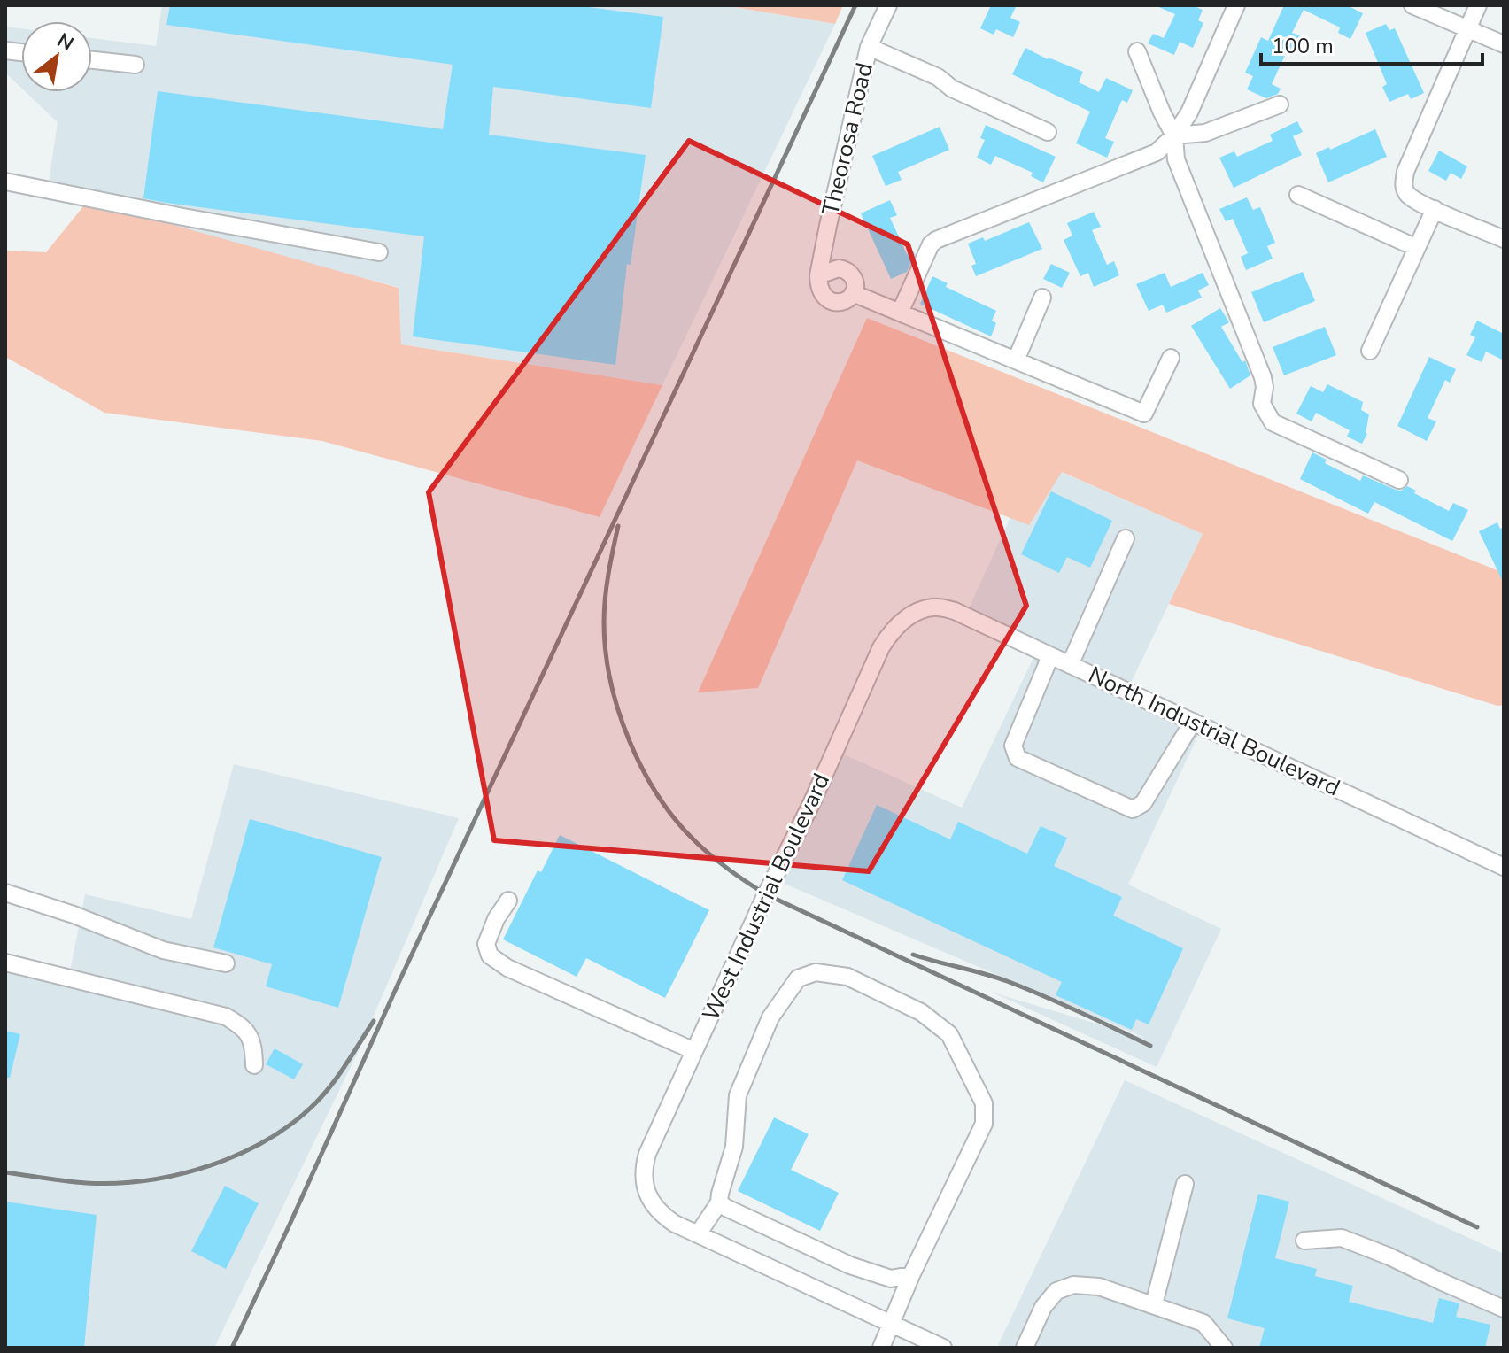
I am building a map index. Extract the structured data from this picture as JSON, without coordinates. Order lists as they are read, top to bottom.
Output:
{
  "streets": {
    "street": ["Theorosa Road", "North Industrial Boulevard", "West Industrial Boulevard"]
  },
  "crossings": [
    ["North Industrial Boulevard", "West Industrial Boulevard"]
  ],
  "scale_bar": "100 m",
  "north": "top right"
}
